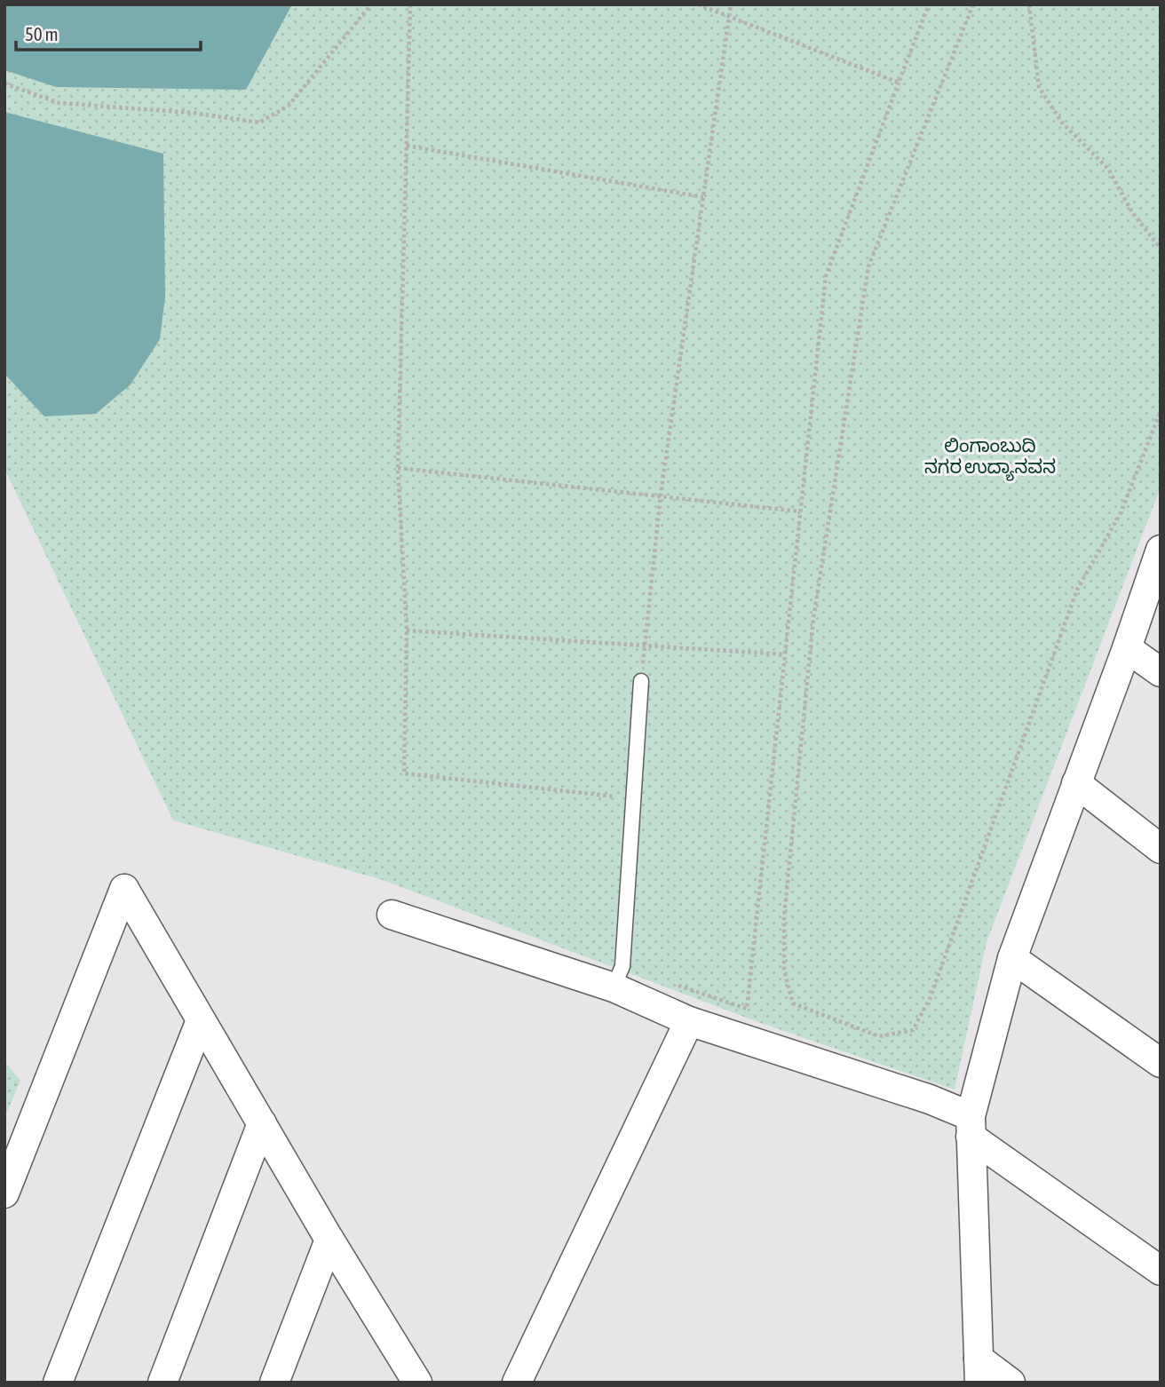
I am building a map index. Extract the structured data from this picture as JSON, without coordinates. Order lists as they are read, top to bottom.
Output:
{
  "parks": ["ಲಿಂಗಾಂಬುದಿ ನಗರ ಉದ್ಯಾನವನ"],
  "scale_bar": "50 m"
}
